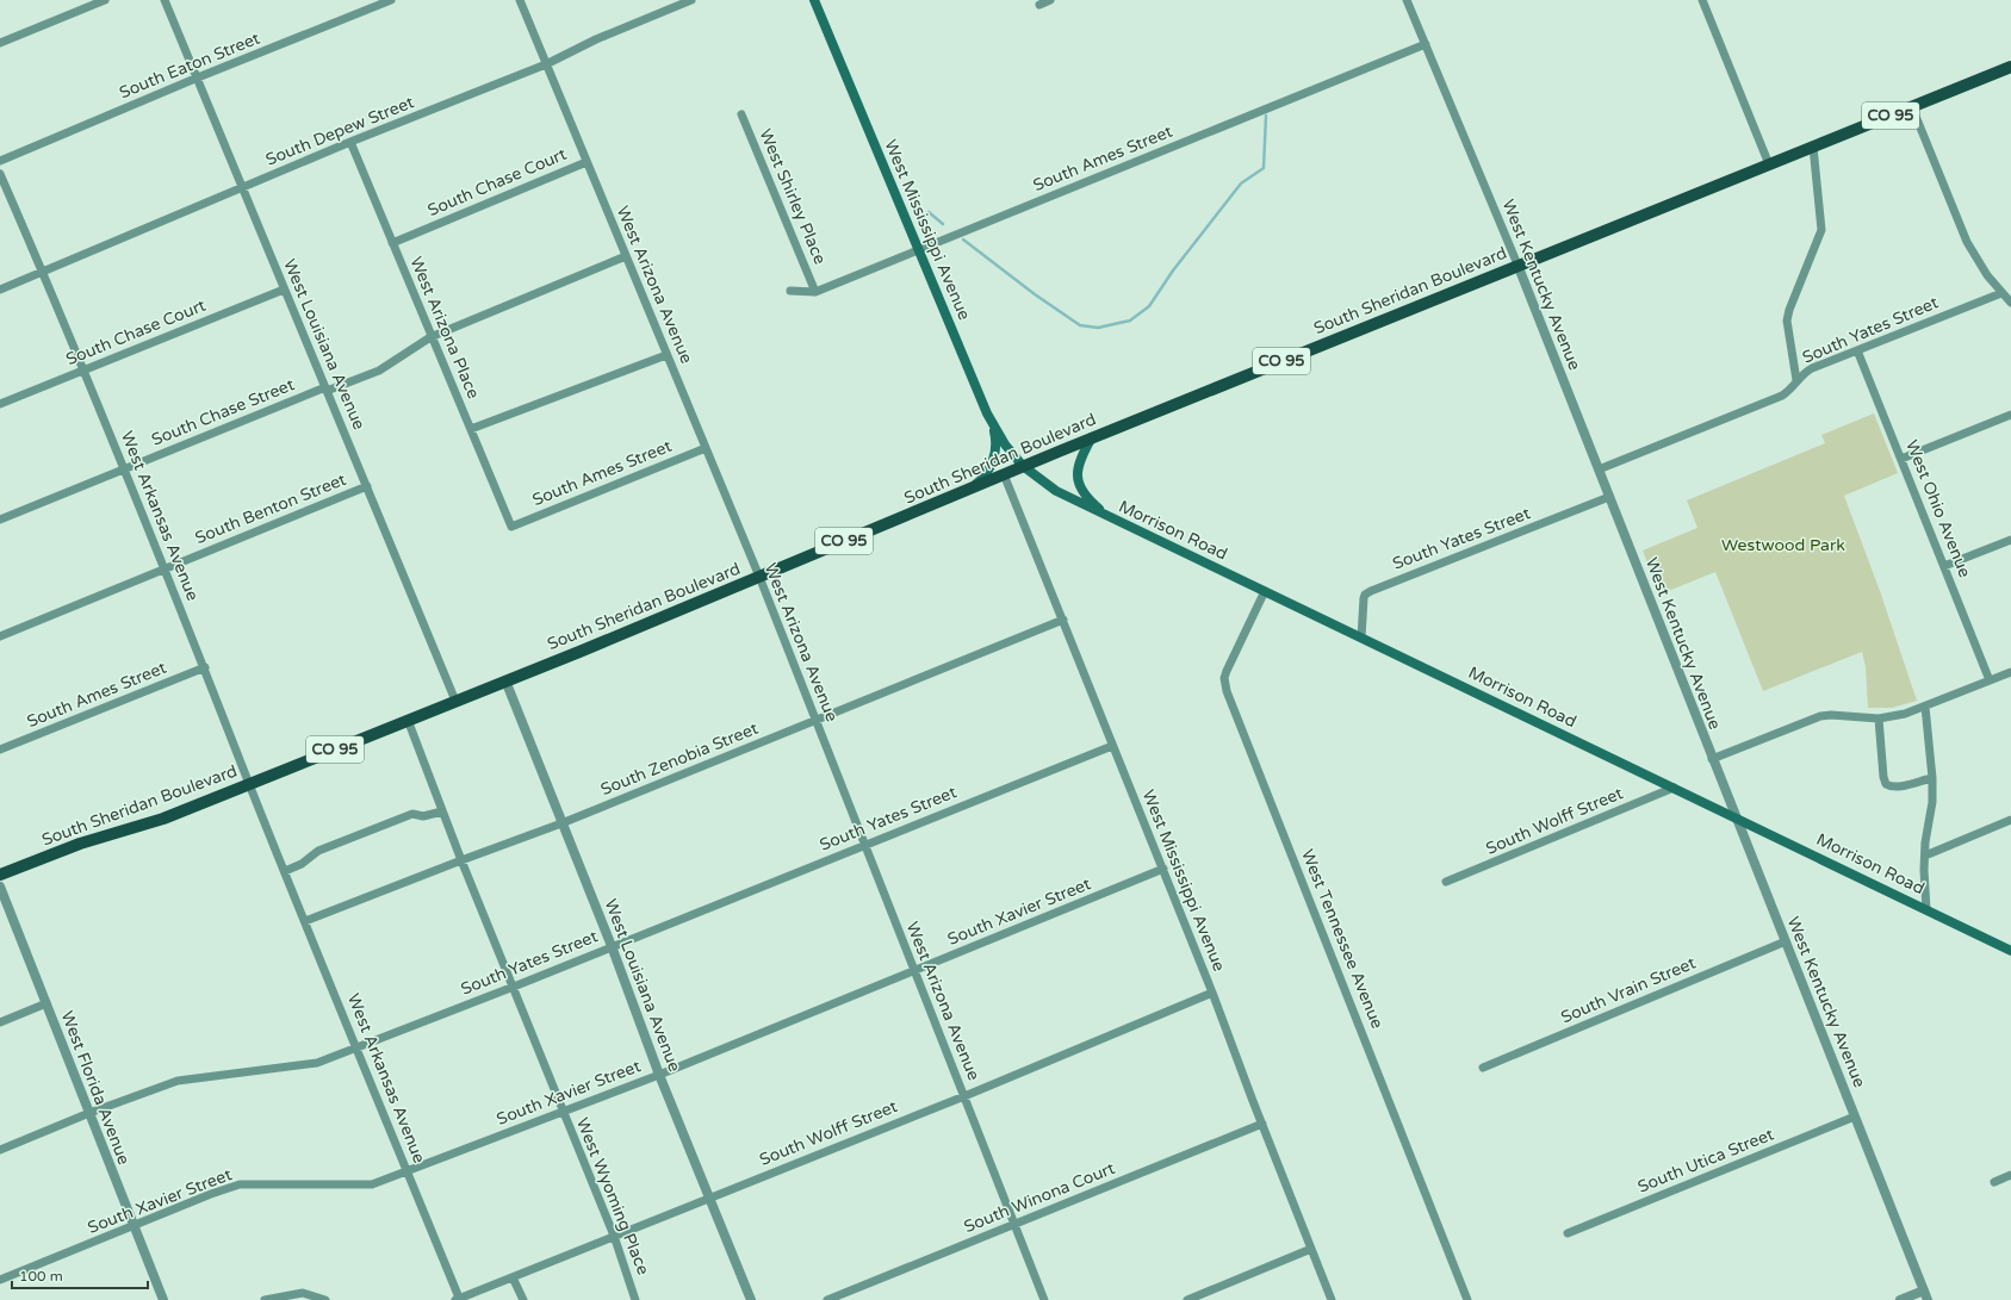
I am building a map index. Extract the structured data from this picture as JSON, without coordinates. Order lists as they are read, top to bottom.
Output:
{
  "streets": {
    "main road": [
      "CO 95",
      "West Mississippi Avenue",
      "South Sheridan Boulevard",
      "Morrison Road"
    ],
    "street": [
      "South Eaton Street",
      "South Depew Street",
      "South Ames Street",
      "South Chase Court",
      "West Shirley Place",
      "West Arizona Avenue",
      "West Kentucky Avenue",
      "West Arizona Place",
      "South Yates Street",
      "West Louisiana Avenue",
      "South Chase Street",
      "South Benton Street",
      "West Ohio Avenue",
      "West Arkansas Avenue",
      "South Zenobia Street",
      "South Wolff Street",
      "South Xavier Street",
      "West Tennessee Avenue",
      "South Vrain Street",
      "West Florida Avenue",
      "South Utica Street",
      "West Wyoming Place",
      "South Winona Court"
    ]
  },
  "crossings": [
    ["South Eaton Street", "West Louisiana Avenue"],
    ["South Depew Street", "West Arizona Avenue"],
    ["South Depew Street", "West Arizona Place"],
    ["South Depew Street", "West Louisiana Avenue"],
    ["South Depew Street", "West Arkansas Avenue"],
    ["South Ames Street", "West Shirley Place"],
    ["South Ames Street", "West Mississippi Avenue"],
    ["South Ames Street", "West Arizona Avenue"],
    ["South Ames Street", "West Kentucky Avenue"],
    ["South Ames Street", "West Arizona Place"],
    ["South Ames Street", "West Arkansas Avenue"],
    ["South Chase Court", "West Arizona Avenue"],
    ["South Chase Court", "West Arizona Place"],
    ["South Chase Court", "West Louisiana Avenue"],
    ["South Chase Court", "West Arkansas Avenue"],
    ["West Mississippi Avenue", "South Sheridan Boulevard"],
    ["West Mississippi Avenue", "South Yates Street"],
    ["West Mississippi Avenue", "Morrison Road"],
    ["West Mississippi Avenue", "South Zenobia Street"],
    ["West Mississippi Avenue", "South Wolff Street"],
    ["West Mississippi Avenue", "South Xavier Street"],
    ["West Mississippi Avenue", "South Winona Court"],
    ["West Arizona Avenue", "South Sheridan Boulevard"],
    ["West Arizona Avenue", "South Yates Street"],
    ["West Arizona Avenue", "South Chase Street"],
    ["West Arizona Avenue", "South Zenobia Street"],
    ["West Arizona Avenue", "South Wolff Street"],
    ["West Arizona Avenue", "South Xavier Street"],
    ["West Arizona Avenue", "South Winona Court"],
    ["West Kentucky Avenue", "South Sheridan Boulevard"],
    ["West Kentucky Avenue", "South Yates Street"],
    ["West Kentucky Avenue", "Morrison Road"],
    ["West Kentucky Avenue", "South Vrain Street"],
    ["West Kentucky Avenue", "South Utica Street"],
    ["South Sheridan Boulevard", "West Louisiana Avenue"],
    ["South Sheridan Boulevard", "West Arkansas Avenue"],
    ["South Sheridan Boulevard", "Morrison Road"],
    ["South Sheridan Boulevard", "West Wyoming Place"],
    ["West Arizona Place", "South Chase Street"],
    ["South Yates Street", "West Louisiana Avenue"],
    ["South Yates Street", "West Ohio Avenue"],
    ["South Yates Street", "West Arkansas Avenue"],
    ["South Yates Street", "Morrison Road"],
    ["South Yates Street", "West Florida Avenue"],
    ["South Yates Street", "West Wyoming Place"],
    ["West Louisiana Avenue", "South Chase Street"],
    ["West Louisiana Avenue", "South Benton Street"],
    ["West Louisiana Avenue", "South Zenobia Street"],
    ["West Louisiana Avenue", "South Wolff Street"],
    ["West Louisiana Avenue", "South Xavier Street"],
    ["South Chase Street", "West Arkansas Avenue"],
    ["South Benton Street", "West Arkansas Avenue"],
    ["West Arkansas Avenue", "South Zenobia Street"],
    ["West Arkansas Avenue", "South Wolff Street"],
    ["West Arkansas Avenue", "South Xavier Street"],
    ["Morrison Road", "South Wolff Street"],
    ["Morrison Road", "West Tennessee Avenue"],
    ["South Zenobia Street", "West Wyoming Place"],
    ["South Wolff Street", "West Wyoming Place"],
    ["South Xavier Street", "West Florida Avenue"],
    ["South Xavier Street", "West Wyoming Place"]
  ],
  "parks": ["Westwood Park"],
  "scale_bar": "100 m"
}
